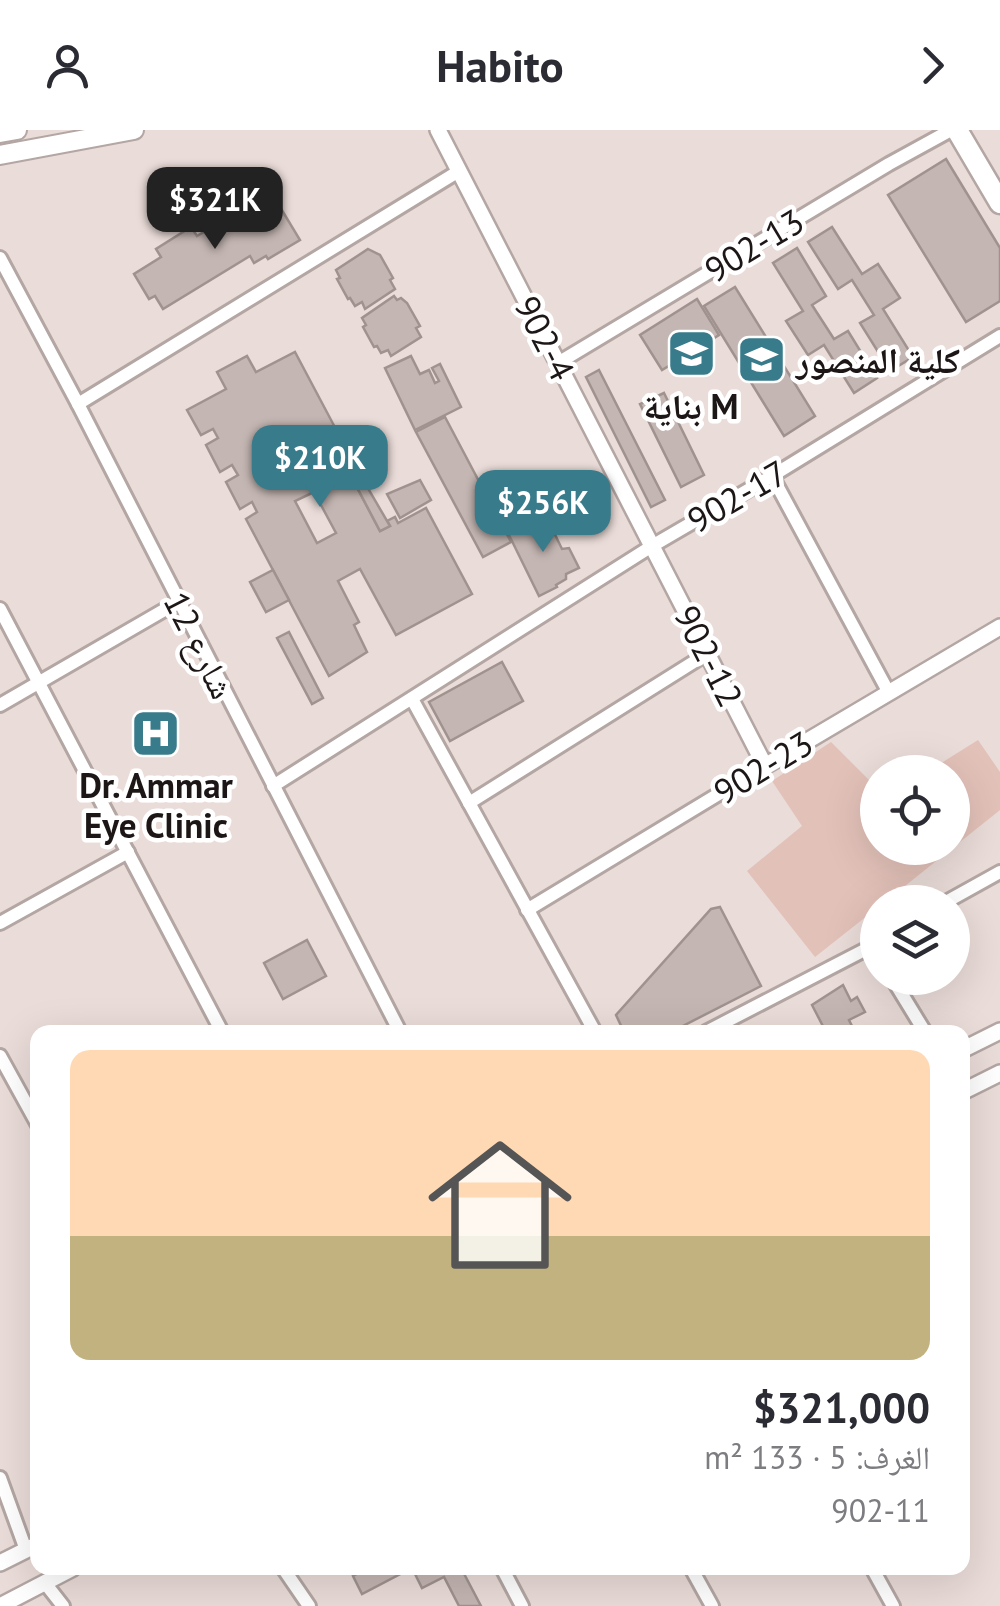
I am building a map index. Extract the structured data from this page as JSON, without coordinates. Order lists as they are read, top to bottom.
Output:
{
  "streets": {
    "street": [
      "902-13",
      "902-4",
      "902-17",
      "شارع 12",
      "902-12",
      "902-23"
    ]
  },
  "crossings": [
    ["902-13", "902-4"],
    ["902-4", "902-17"],
    ["902-4", "902-12"],
    ["902-17", "شارع 12"],
    ["902-17", "902-12"],
    ["902-12", "902-23"]
  ],
  "places": {
    "school or university": ["بناية M", "كلية المنصور"],
    "hospital": ["Dr. Ammar Eye Clinic"]
  },
  "page": {
    "header": "Habito",
    "price": ["$321K", "$210K", "$256K"],
    "list": [
      {
        "name": "$321,000",
        "note": "الغرف: 5 · 133 m² · 902-11"
      }
    ]
  }
}
